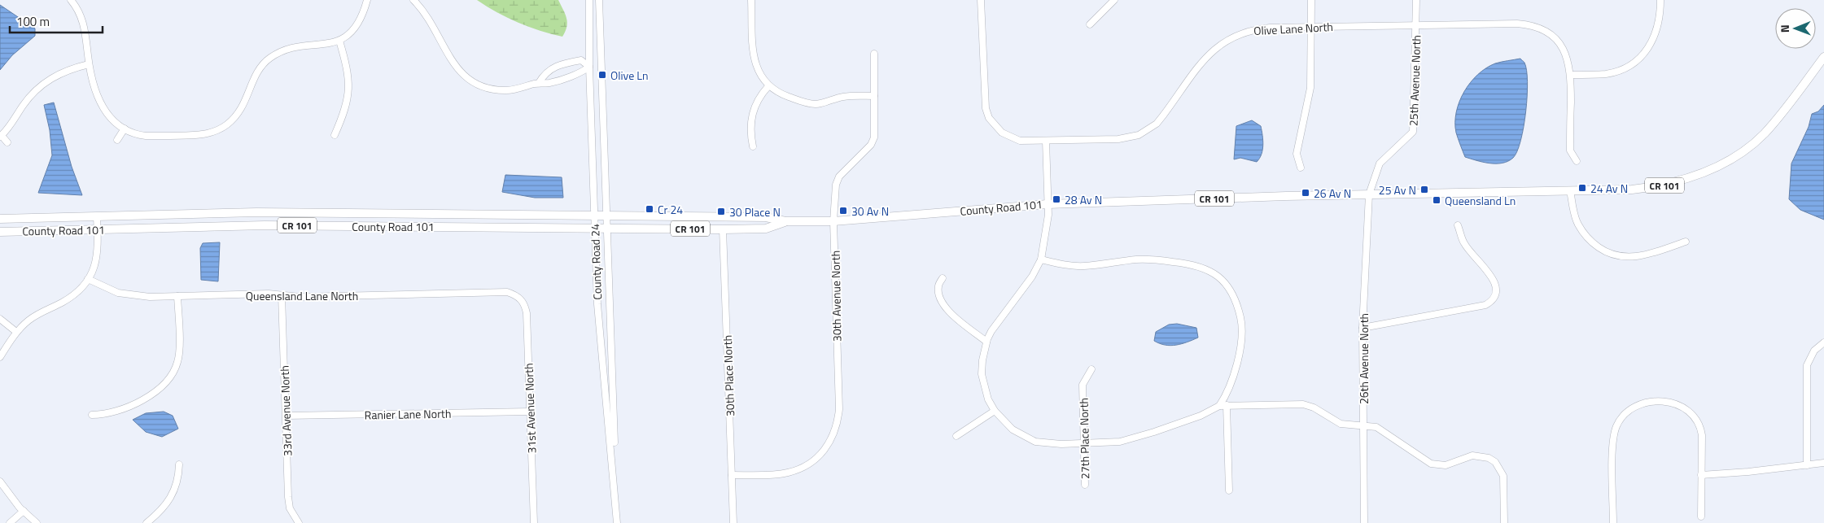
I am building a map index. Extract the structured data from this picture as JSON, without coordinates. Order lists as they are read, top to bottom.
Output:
{
  "streets": {
    "main road": ["CR 101", "County Road 101"],
    "street": [
      "Olive Lane North",
      "25th Avenue North",
      "County Road 24",
      "Queensland Lane North",
      "30th Avenue North",
      "26th Avenue North",
      "30th Place North",
      "31st Avenue North",
      "33rd Avenue North",
      "Ranier Lane North",
      "27th Place North"
    ]
  },
  "crossings": [
    ["Olive Lane North", "25th Avenue North"],
    ["25th Avenue North", "County Road 101"],
    ["25th Avenue North", "26th Avenue North"],
    ["County Road 101", "County Road 24"],
    ["County Road 101", "30th Avenue North"],
    ["County Road 101", "26th Avenue North"],
    ["County Road 101", "30th Place North"],
    ["Queensland Lane North", "31st Avenue North"],
    ["Queensland Lane North", "33rd Avenue North"],
    ["30th Avenue North", "30th Place North"],
    ["31st Avenue North", "Ranier Lane North"],
    ["33rd Avenue North", "Ranier Lane North"]
  ],
  "places": {
    "transit": [
      "Olive Ln",
      "24 Av N",
      "25 Av N",
      "26 Av N",
      "28 Av N",
      "Queensland Ln",
      "Cr 24",
      "30 Av N",
      "30 Place N"
    ]
  },
  "scale_bar": "100 m",
  "north": "left"
}
